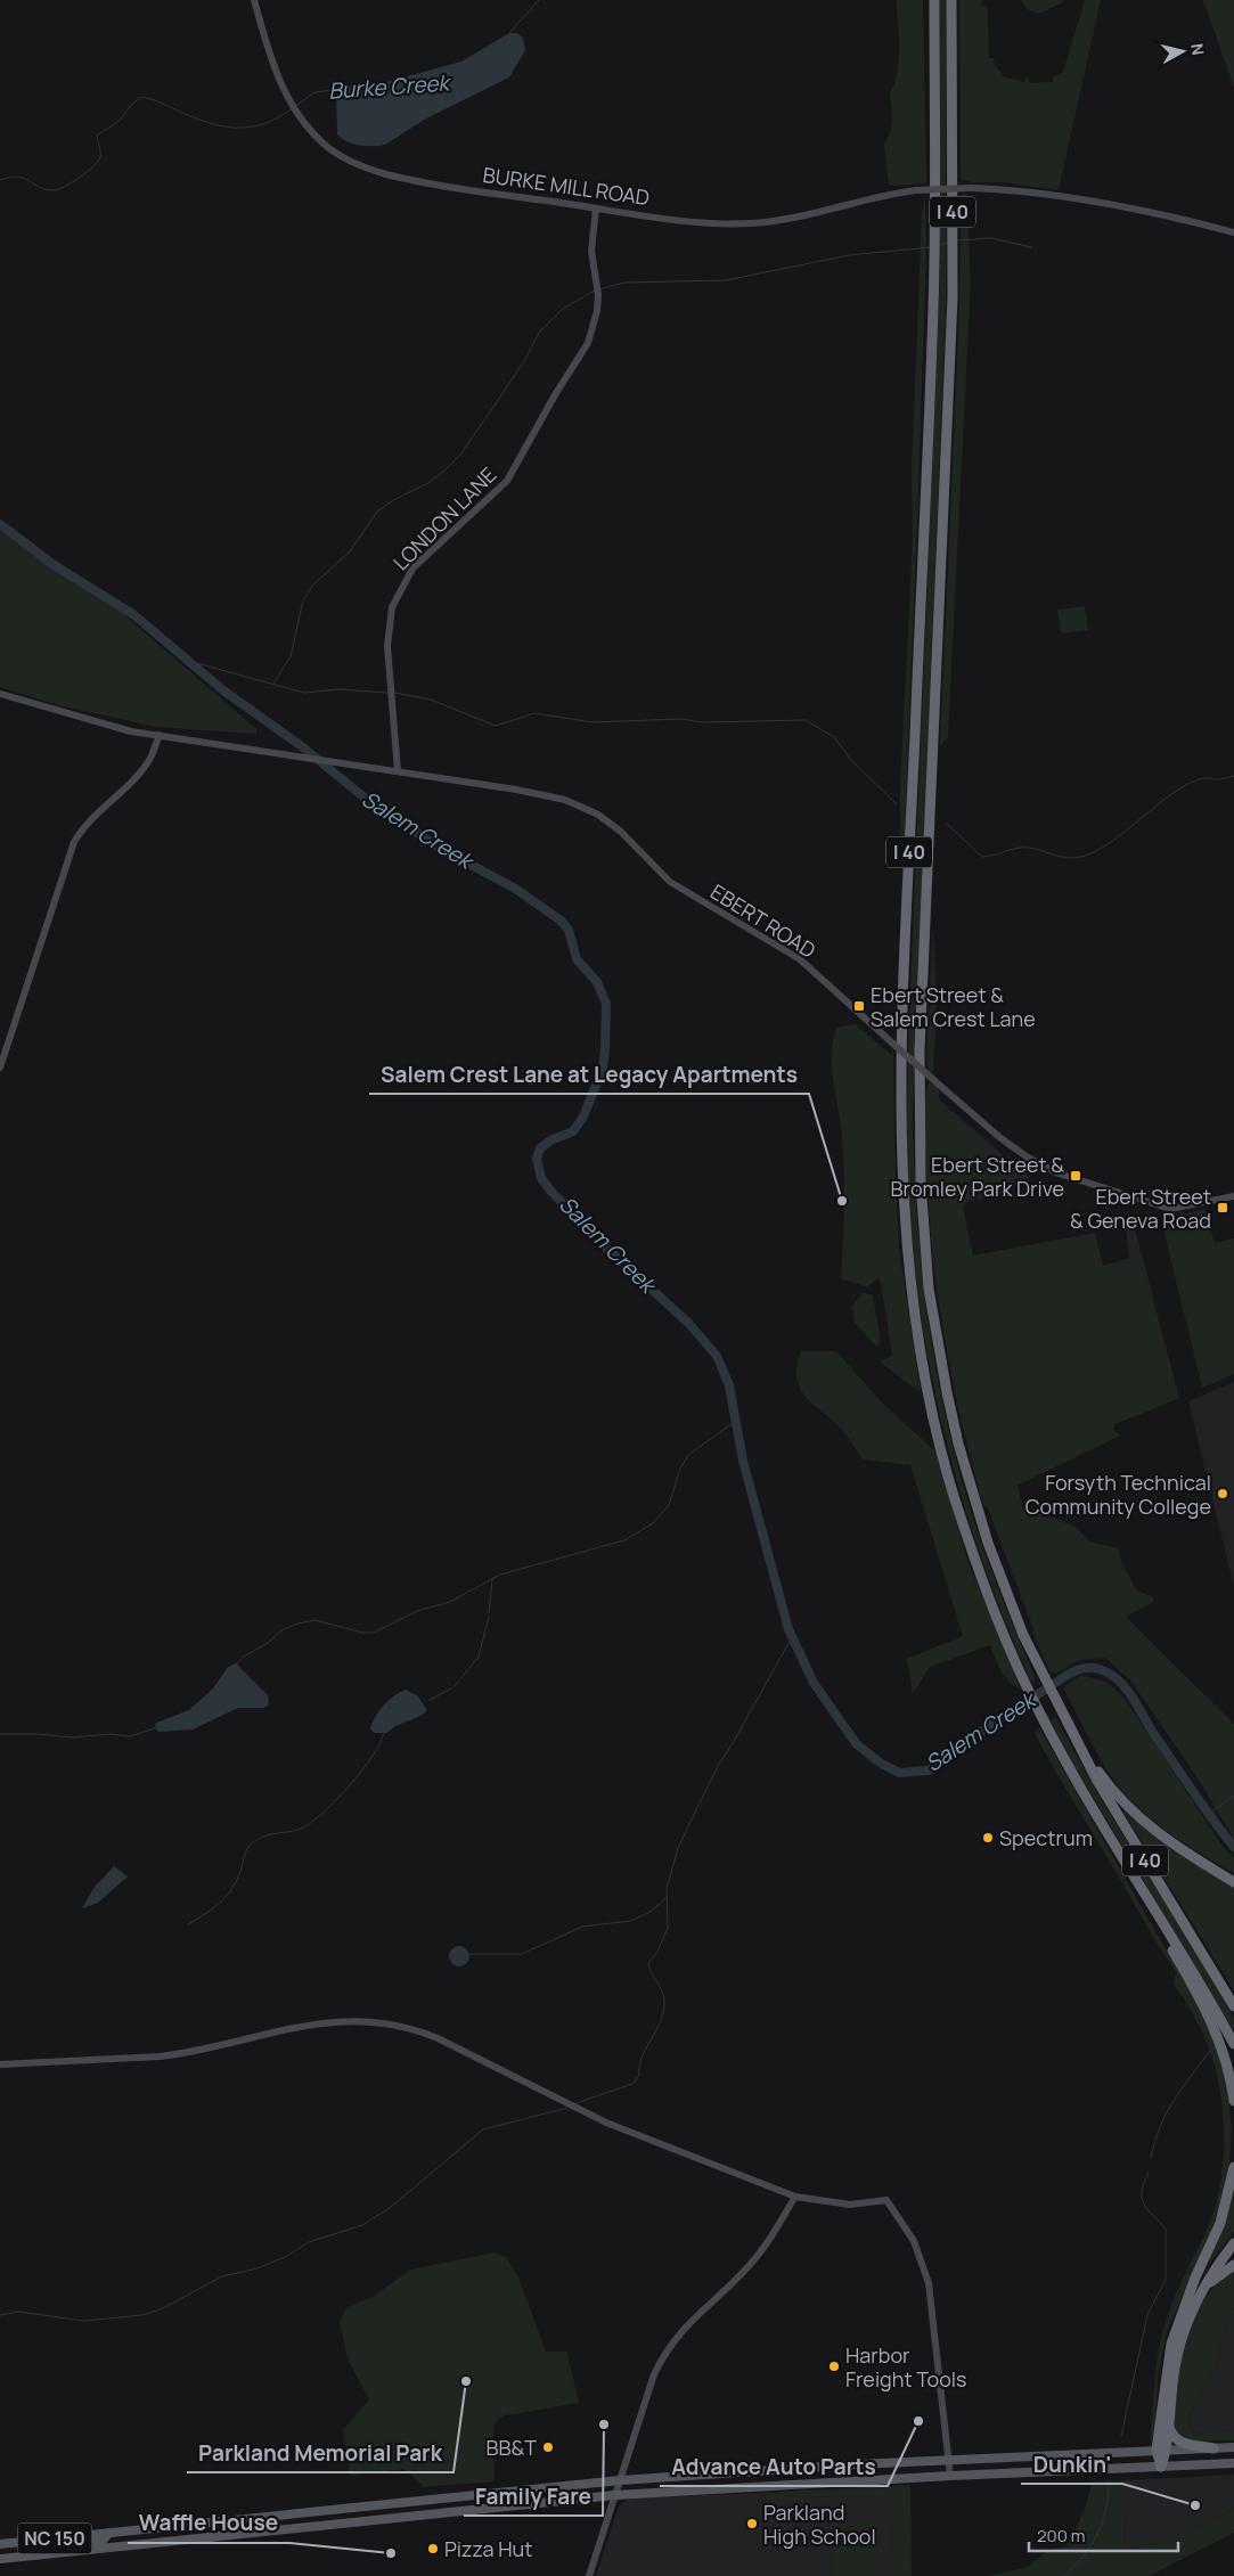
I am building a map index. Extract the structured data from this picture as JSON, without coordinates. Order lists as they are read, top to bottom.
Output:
{
  "streets": {
    "highway": ["I 40"],
    "main road": ["NC 150"],
    "street": ["BURKE MILL ROAD", "LONDON LANE", "EBERT ROAD"]
  },
  "crossings": [
    ["BURKE MILL ROAD", "LONDON LANE"],
    ["LONDON LANE", "EBERT ROAD"]
  ],
  "water": ["Burke Creek", "Salem Creek"],
  "places": {
    "transit": ["Ebert Street & Salem Crest Lane", "Ebert Street & Bromley Park Drive", "Ebert Street & Geneva Road"],
    "other": [
      "Salem Crest Lane at Legacy Apartments",
      "Forsyth Technical Community College",
      "Spectrum",
      "Harbor Freight Tools",
      "Parkland Memorial Park",
      "Advance Auto Parts",
      "Family Fare",
      "BB&T",
      "Dunkin'",
      "Parkland High School",
      "Pizza Hut",
      "Waffle House"
    ]
  },
  "scale_bar": "200 m",
  "north": "right"
}
